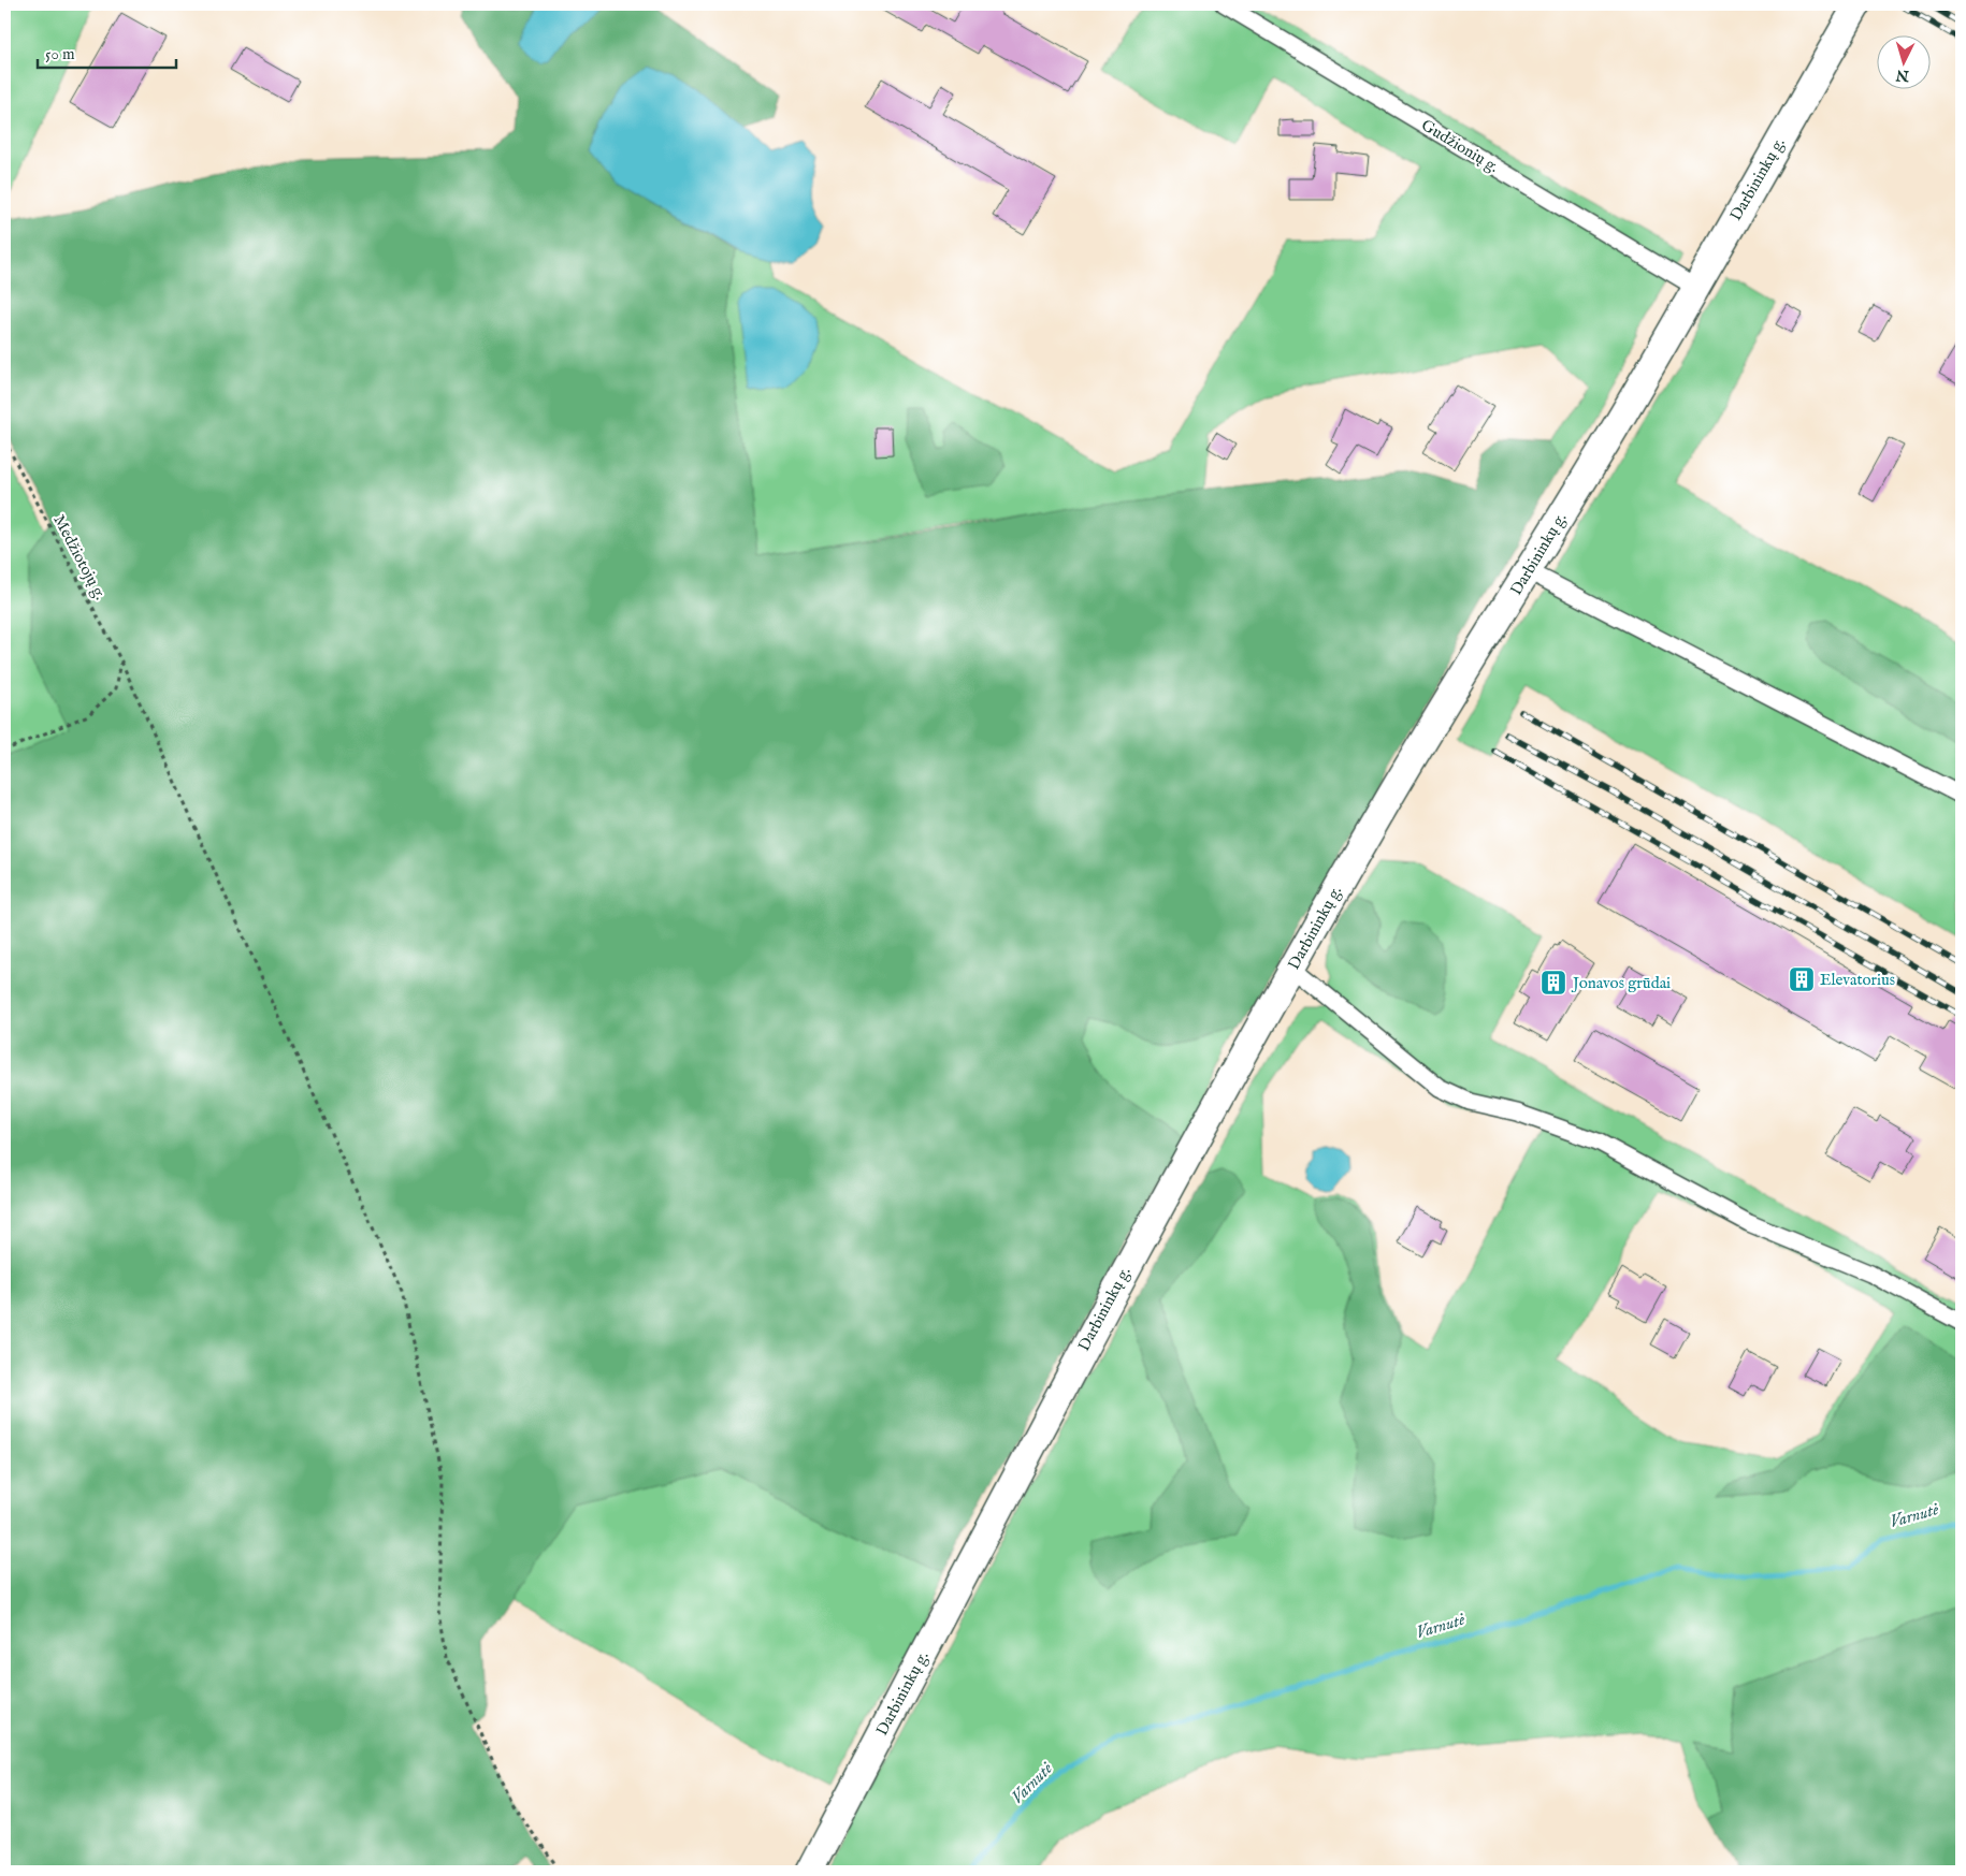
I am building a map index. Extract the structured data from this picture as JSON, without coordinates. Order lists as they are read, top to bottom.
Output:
{
  "streets": {
    "main road": ["Darbininkų g."],
    "street": ["Gudžionių g."],
    "path": ["Medžiotojų g."]
  },
  "crossings": [
    ["Gudžionių g.", "Darbininkų g."]
  ],
  "water": ["Varnutė"],
  "places": {
    "building": ["Elevatorius", "Jonavos grūdai"]
  },
  "scale_bar": "50 m",
  "north": "bottom"
}
